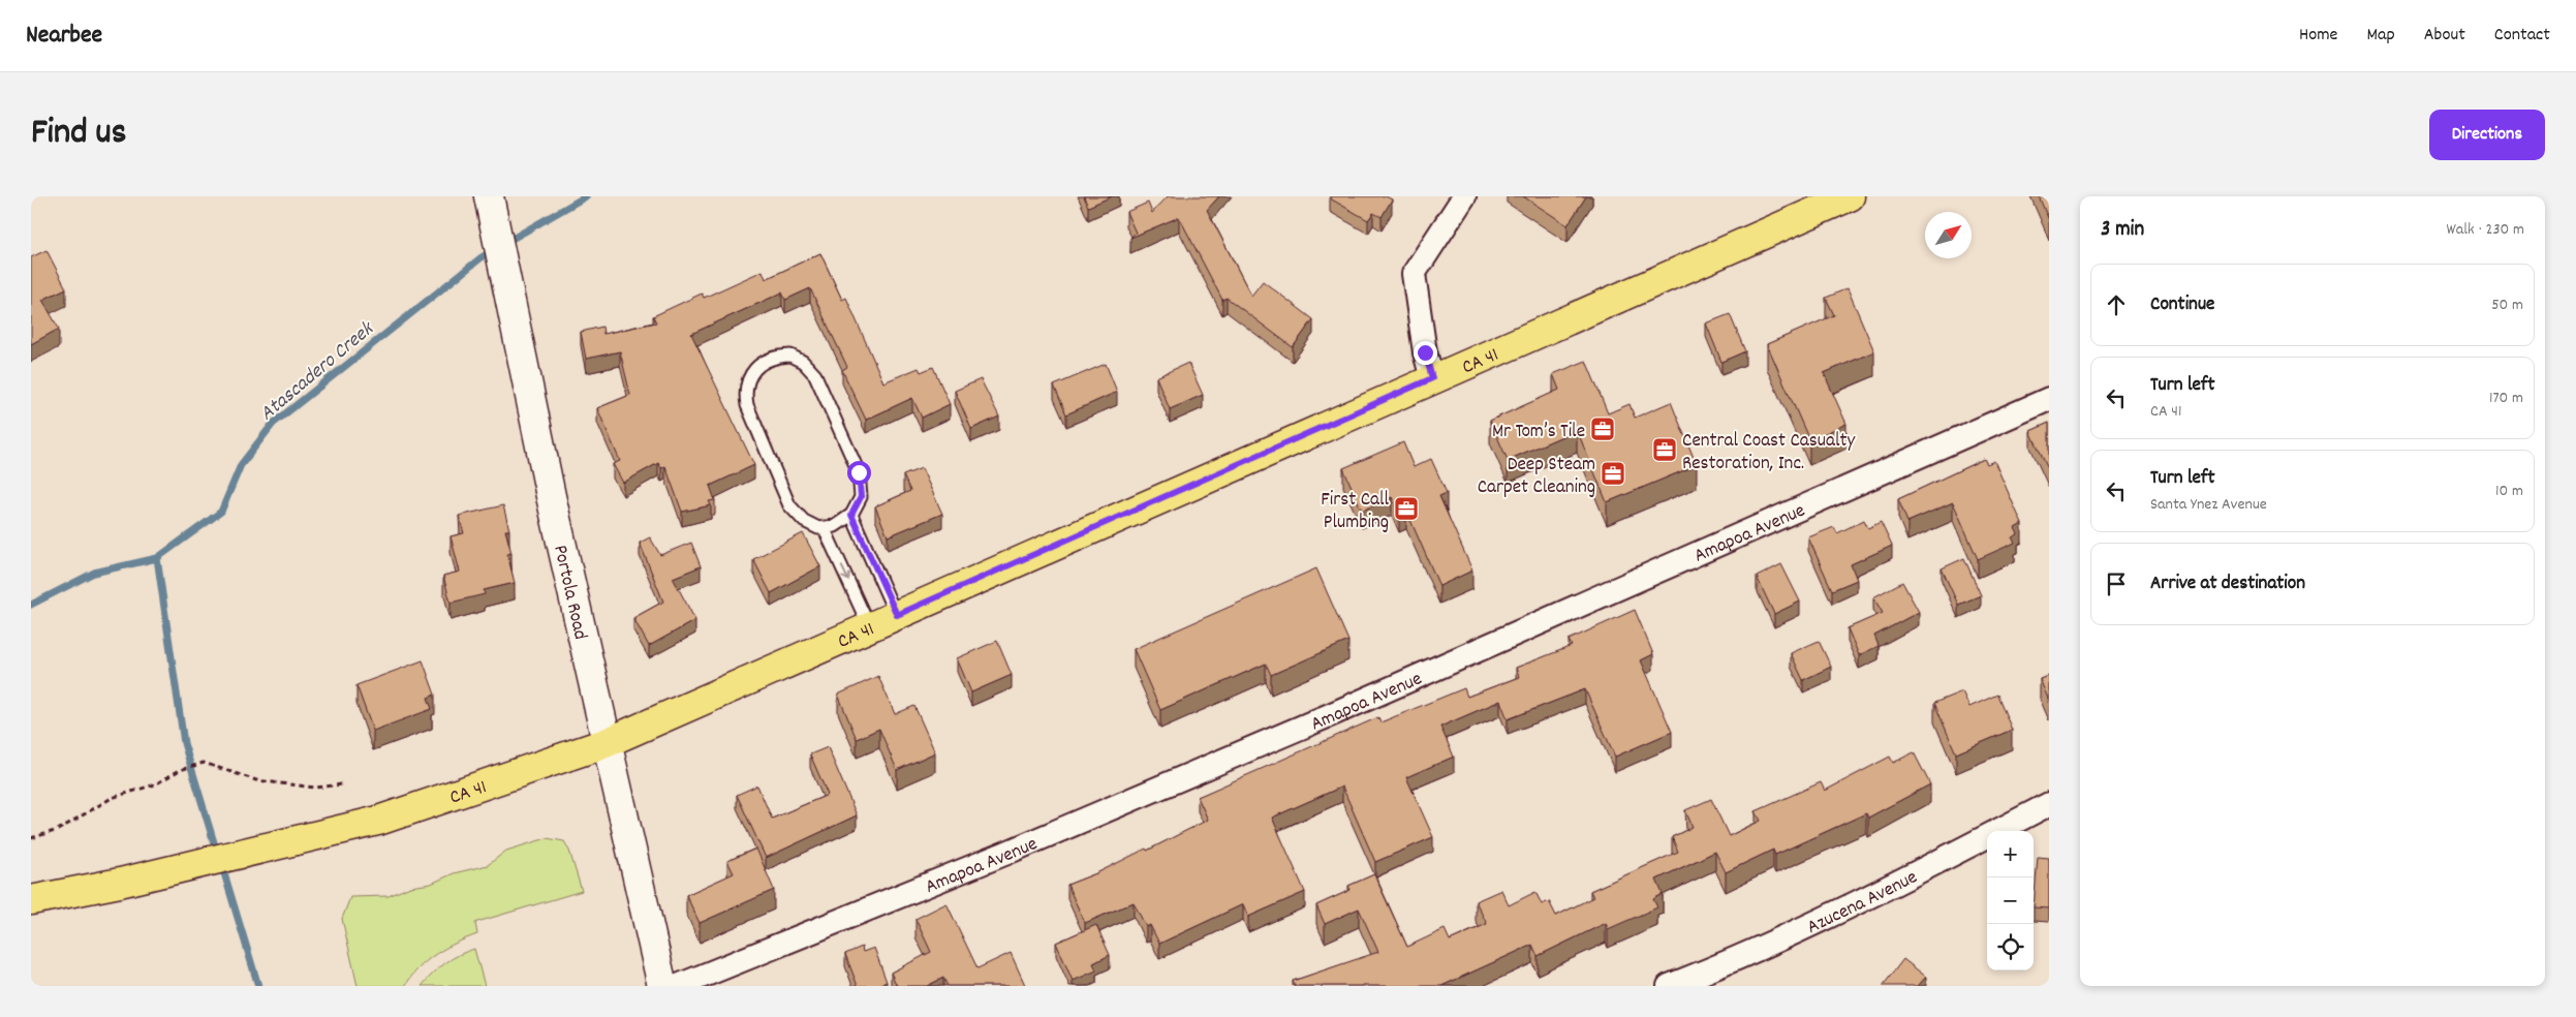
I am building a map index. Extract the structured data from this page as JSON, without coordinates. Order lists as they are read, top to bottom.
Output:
{
  "streets": {
    "main road": ["CA 41"],
    "street": ["Amapoa Avenue", "Portola Road", "Azucena Avenue"]
  },
  "crossings": [
    ["CA 41", "Portola Road"]
  ],
  "water": ["Atascadero Creek"],
  "places": {
    "office": [
      "Mr Tom’s Tile",
      "Central Coast Casualty Restoration, Inc.",
      "Deep Steam Carpet Cleaning",
      "First Call Plumbing"
    ]
  },
  "north": "top right",
  "page": {
    "header": "Nearbee",
    "nav": [
      "Home",
      "Map",
      "About",
      "Contact"
    ],
    "title": "Find us",
    "buttons": "Directions",
    "heading": ["3 min", "Walk · 230 m"],
    "list": [
      ["Continue", "50 m"],
      ["Turn left", "CA 41", "170 m"],
      ["Turn left", "Santa Ynez Avenue", "10 m"],
      "Arrive at destination"
    ],
    "map_buttons": ["+", "−"]
  }
}
